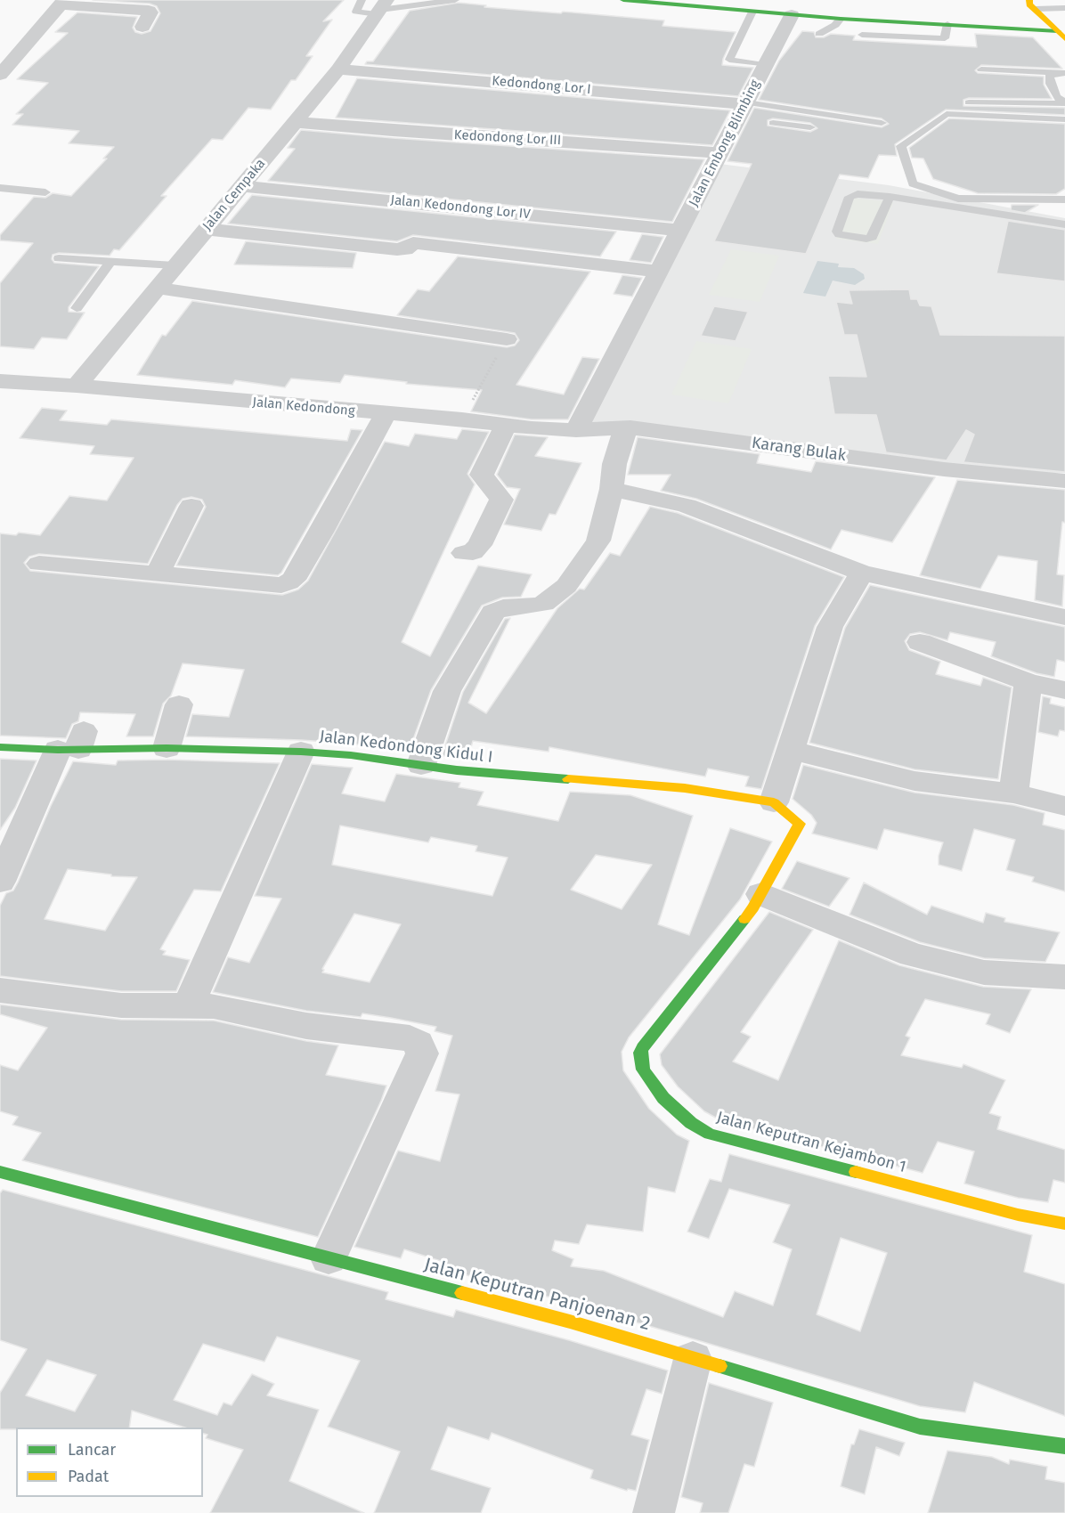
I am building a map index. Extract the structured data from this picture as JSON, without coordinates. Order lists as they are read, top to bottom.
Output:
{
  "streets": {
    "street": [
      "Kedondong Lor I",
      "Kedondong Lor III",
      "Jalan Embong Blimbing",
      "Jalan Cempaka",
      "Jalan Kedondong Lor IV",
      "Jalan Kedondong",
      "Karang Bulak",
      "Jalan Kedondong Kidul I",
      "Jalan Keputran Kejambon 1",
      "Jalan Keputran Panjoenan 2"
    ]
  },
  "crossings": [
    ["Kedondong Lor I", "Jalan Embong Blimbing"],
    ["Kedondong Lor I", "Jalan Cempaka"],
    ["Kedondong Lor III", "Jalan Embong Blimbing"],
    ["Kedondong Lor III", "Jalan Cempaka"],
    ["Jalan Embong Blimbing", "Jalan Kedondong Lor IV"],
    ["Jalan Embong Blimbing", "Karang Bulak"],
    ["Jalan Cempaka", "Jalan Kedondong Lor IV"],
    ["Jalan Cempaka", "Jalan Kedondong"],
    ["Jalan Kedondong", "Karang Bulak"],
    ["Jalan Kedondong Kidul I", "Jalan Keputran Kejambon 1"]
  ],
  "legend": ["Lancar", "Padat"]
}
